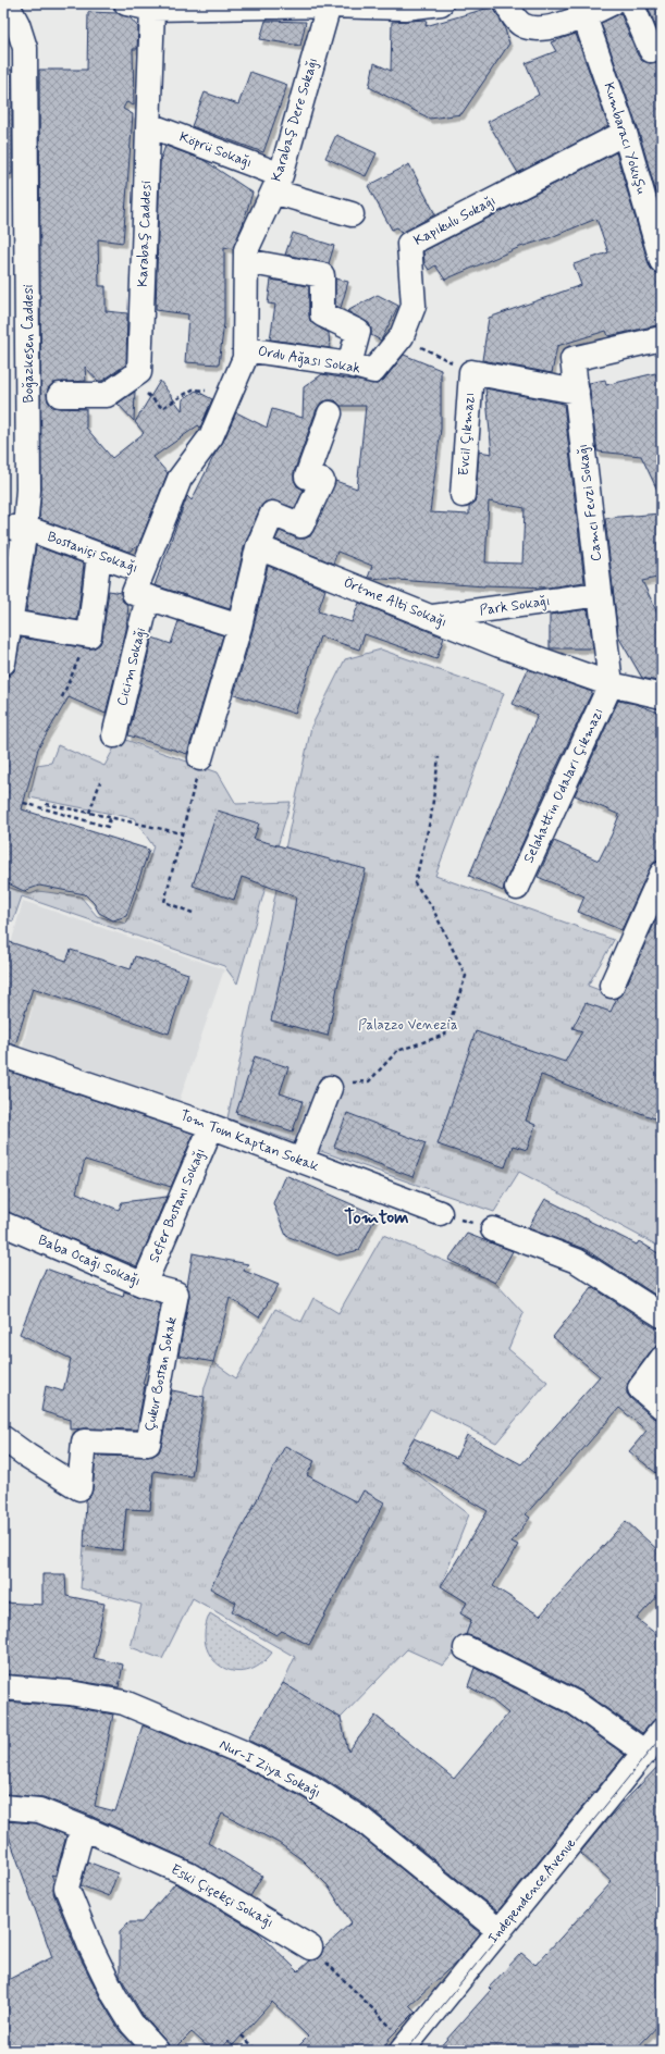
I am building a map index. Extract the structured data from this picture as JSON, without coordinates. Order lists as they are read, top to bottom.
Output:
{
  "streets": {
    "street": [
      "Karabaş Dere Sokağı",
      "Kumbaracı Yokuşu",
      "Köprü Sokağı",
      "Kapıkulu Sokağı",
      "Karabaş Caddesi",
      "Boğazkesen Caddesi",
      "Ordu Ağası Sokak",
      "Evcil Çıkmazı",
      "Camcı Fevzi Sokağı",
      "Bostaniçi Sokağı",
      "Örtme Alti Sokağı",
      "Park Sokağı",
      "Cicim Sokaği",
      "Selahattin Odaları Çıkmazı",
      "Tom Tom Kaptan Sokak",
      "Sefer Bostanı Sokağı",
      "Baba Ocağı Sokağı",
      "Çukur Bostan Sokak",
      "Nur-I Ziya Sokağı",
      "Independence Avenue",
      "Eski Çiçekçi Sokağı"
    ]
  },
  "crossings": [
    ["Karabaş Dere Sokağı", "Köprü Sokağı"],
    ["Karabaş Dere Sokağı", "Ordu Ağası Sokak"],
    ["Karabaş Dere Sokağı", "Bostaniçi Sokağı"],
    ["Kumbaracı Yokuşu", "Kapıkulu Sokağı"],
    ["Köprü Sokağı", "Karabaş Caddesi"],
    ["Kapıkulu Sokağı", "Ordu Ağası Sokak"],
    ["Boğazkesen Caddesi", "Bostaniçi Sokağı"],
    ["Camcı Fevzi Sokağı", "Örtme Alti Sokağı"],
    ["Camcı Fevzi Sokağı", "Park Sokağı"],
    ["Camcı Fevzi Sokağı", "Selahattin Odaları Çıkmazı"],
    ["Bostaniçi Sokağı", "Cicim Sokaği"],
    ["Örtme Alti Sokağı", "Park Sokağı"],
    ["Örtme Alti Sokağı", "Selahattin Odaları Çıkmazı"],
    ["Tom Tom Kaptan Sokak", "Sefer Bostanı Sokağı"],
    ["Sefer Bostanı Sokağı", "Baba Ocağı Sokağı"],
    ["Baba Ocağı Sokağı", "Çukur Bostan Sokak"],
    ["Nur-I Ziya Sokağı", "Independence Avenue"]
  ],
  "districts": ["Tomtom"],
  "parks": ["Palazzo Venezia"]
}
